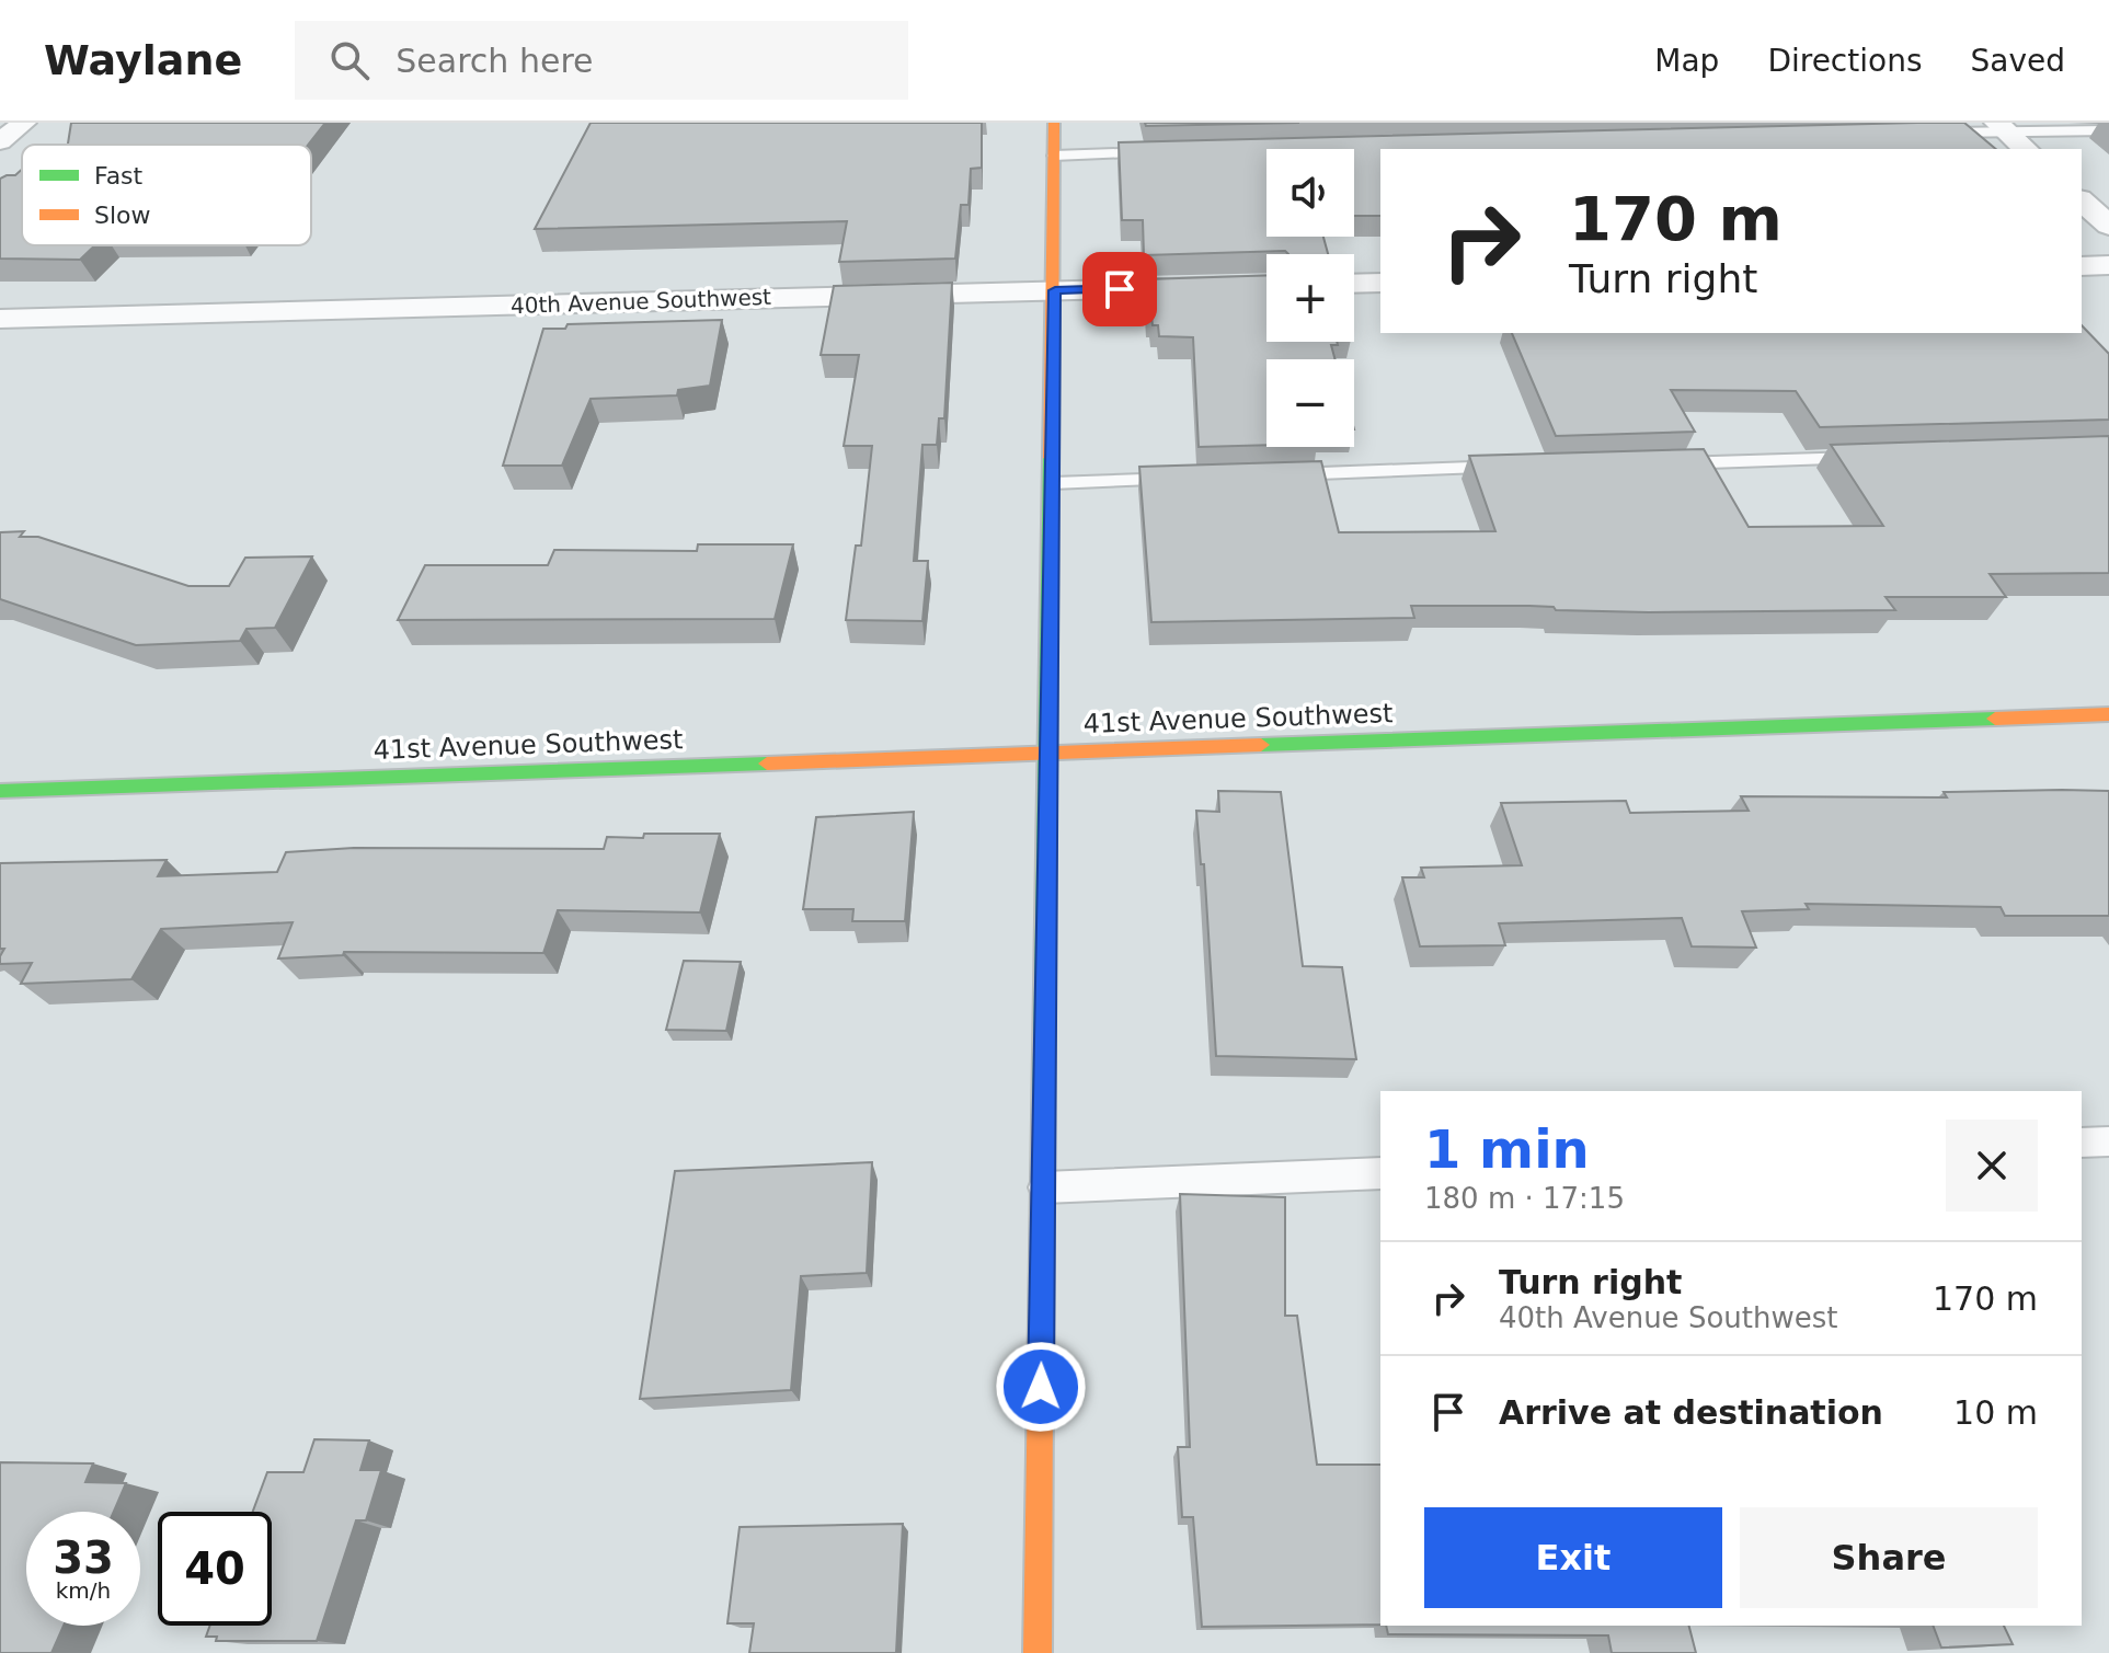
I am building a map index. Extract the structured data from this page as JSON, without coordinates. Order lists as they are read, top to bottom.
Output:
{
  "streets": {
    "street": ["40th Avenue Southwest", "41st Avenue Southwest"]
  },
  "legend": ["Fast", "Slow"],
  "page": {
    "header": "Waylane",
    "search": "Search here",
    "nav": ["Map", "Directions", "Saved"],
    "map_buttons": ["+", "−"],
    "turn": ["170 m", "Turn right"],
    "heading": ["1 min", "180 m · 17:15"],
    "list": [
      {
        "name": "Turn right",
        "note": "40th Avenue Southwest",
        "value": "170 m"
      },
      {
        "name": "Arrive at destination",
        "value": "10 m"
      }
    ],
    "buttons": ["Exit", "Share"],
    "speed": "33 km/h",
    "limit": "40"
  }
}
